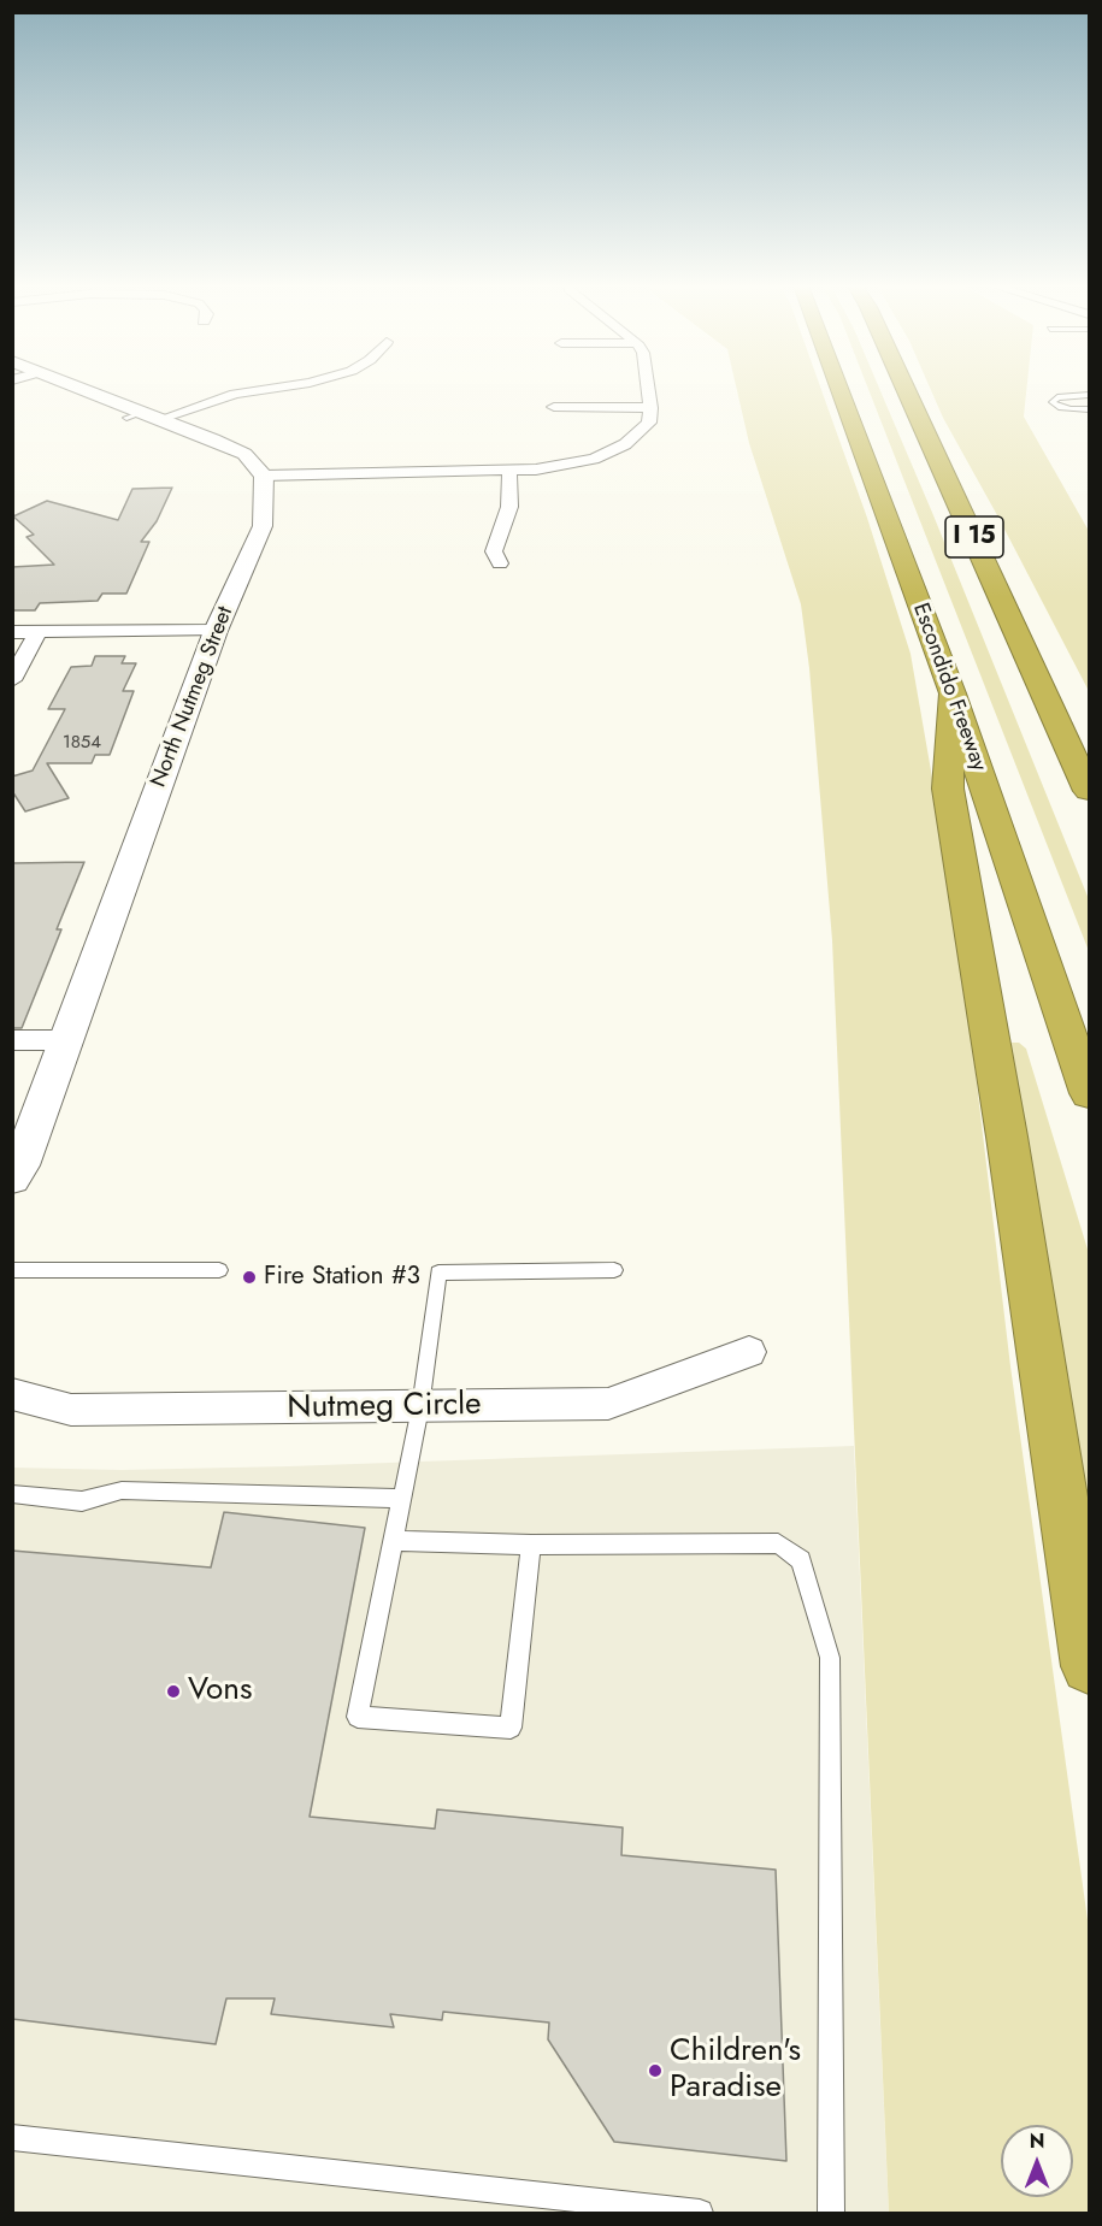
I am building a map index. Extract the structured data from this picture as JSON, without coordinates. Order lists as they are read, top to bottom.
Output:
{
  "streets": {
    "highway": ["I 15", "Escondido Freeway"],
    "street": ["North Nutmeg Street", "Nutmeg Circle"]
  },
  "places": ["Fire Station #3", "Vons", "Children's Paradise"],
  "house_numbers": ["1854"],
  "north": "top"
}
